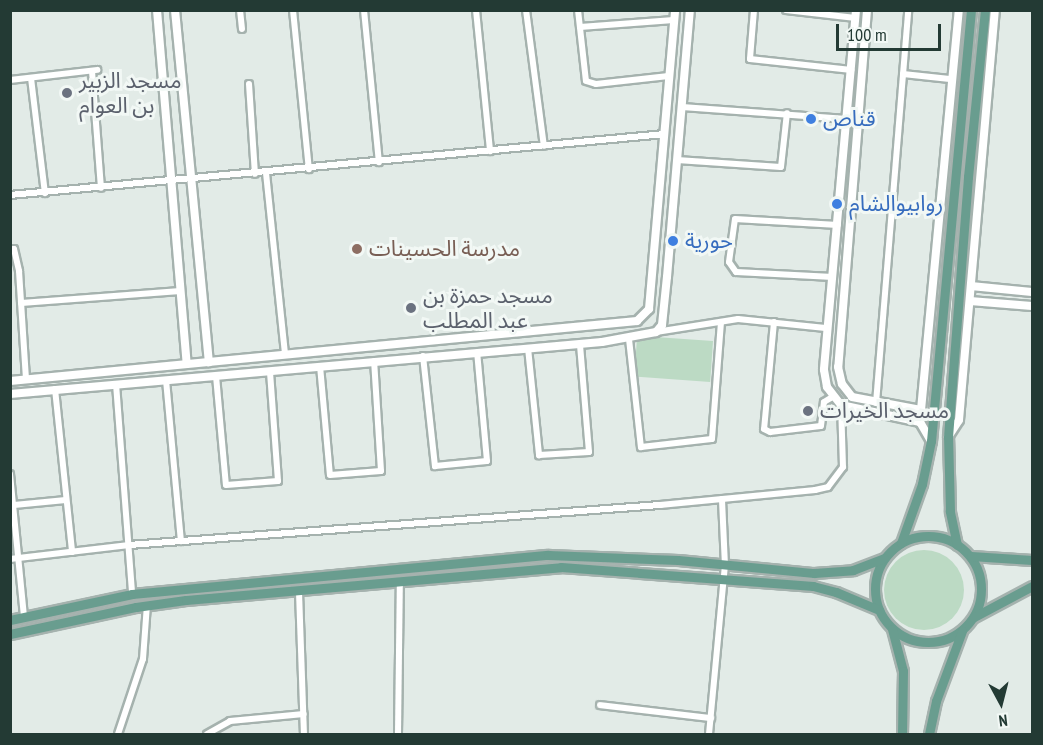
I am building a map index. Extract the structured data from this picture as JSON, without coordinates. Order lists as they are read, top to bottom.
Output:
{
  "places": [
    "مسجد الزبير بن العوام",
    "قناص",
    "روابيوالشام",
    "حورية",
    "مدرسة الحسينات",
    "مسجد حمزة بن عبد المطلب",
    "مسجد الخيرات"
  ],
  "scale_bar": "100 m",
  "north": "bottom"
}
